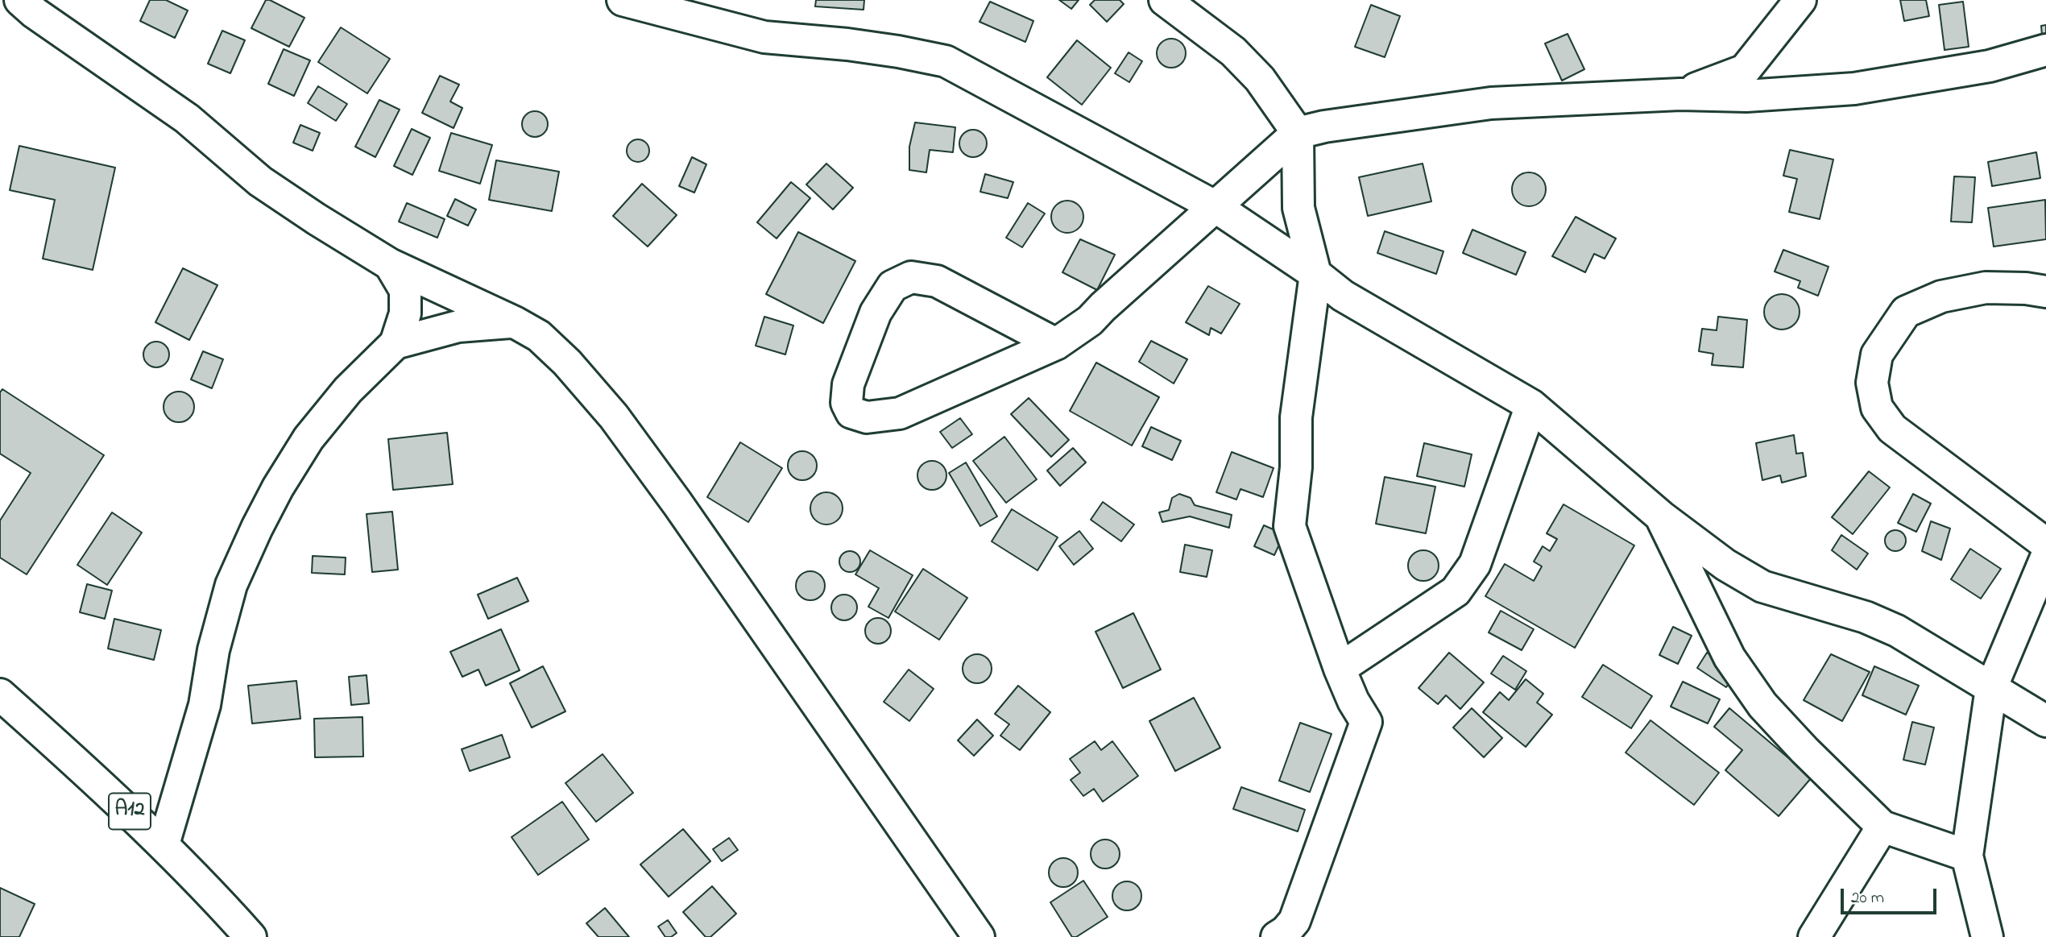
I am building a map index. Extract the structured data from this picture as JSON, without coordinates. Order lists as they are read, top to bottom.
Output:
{
  "streets": {
    "street": ["A12"]
  },
  "scale_bar": "20 m"
}
